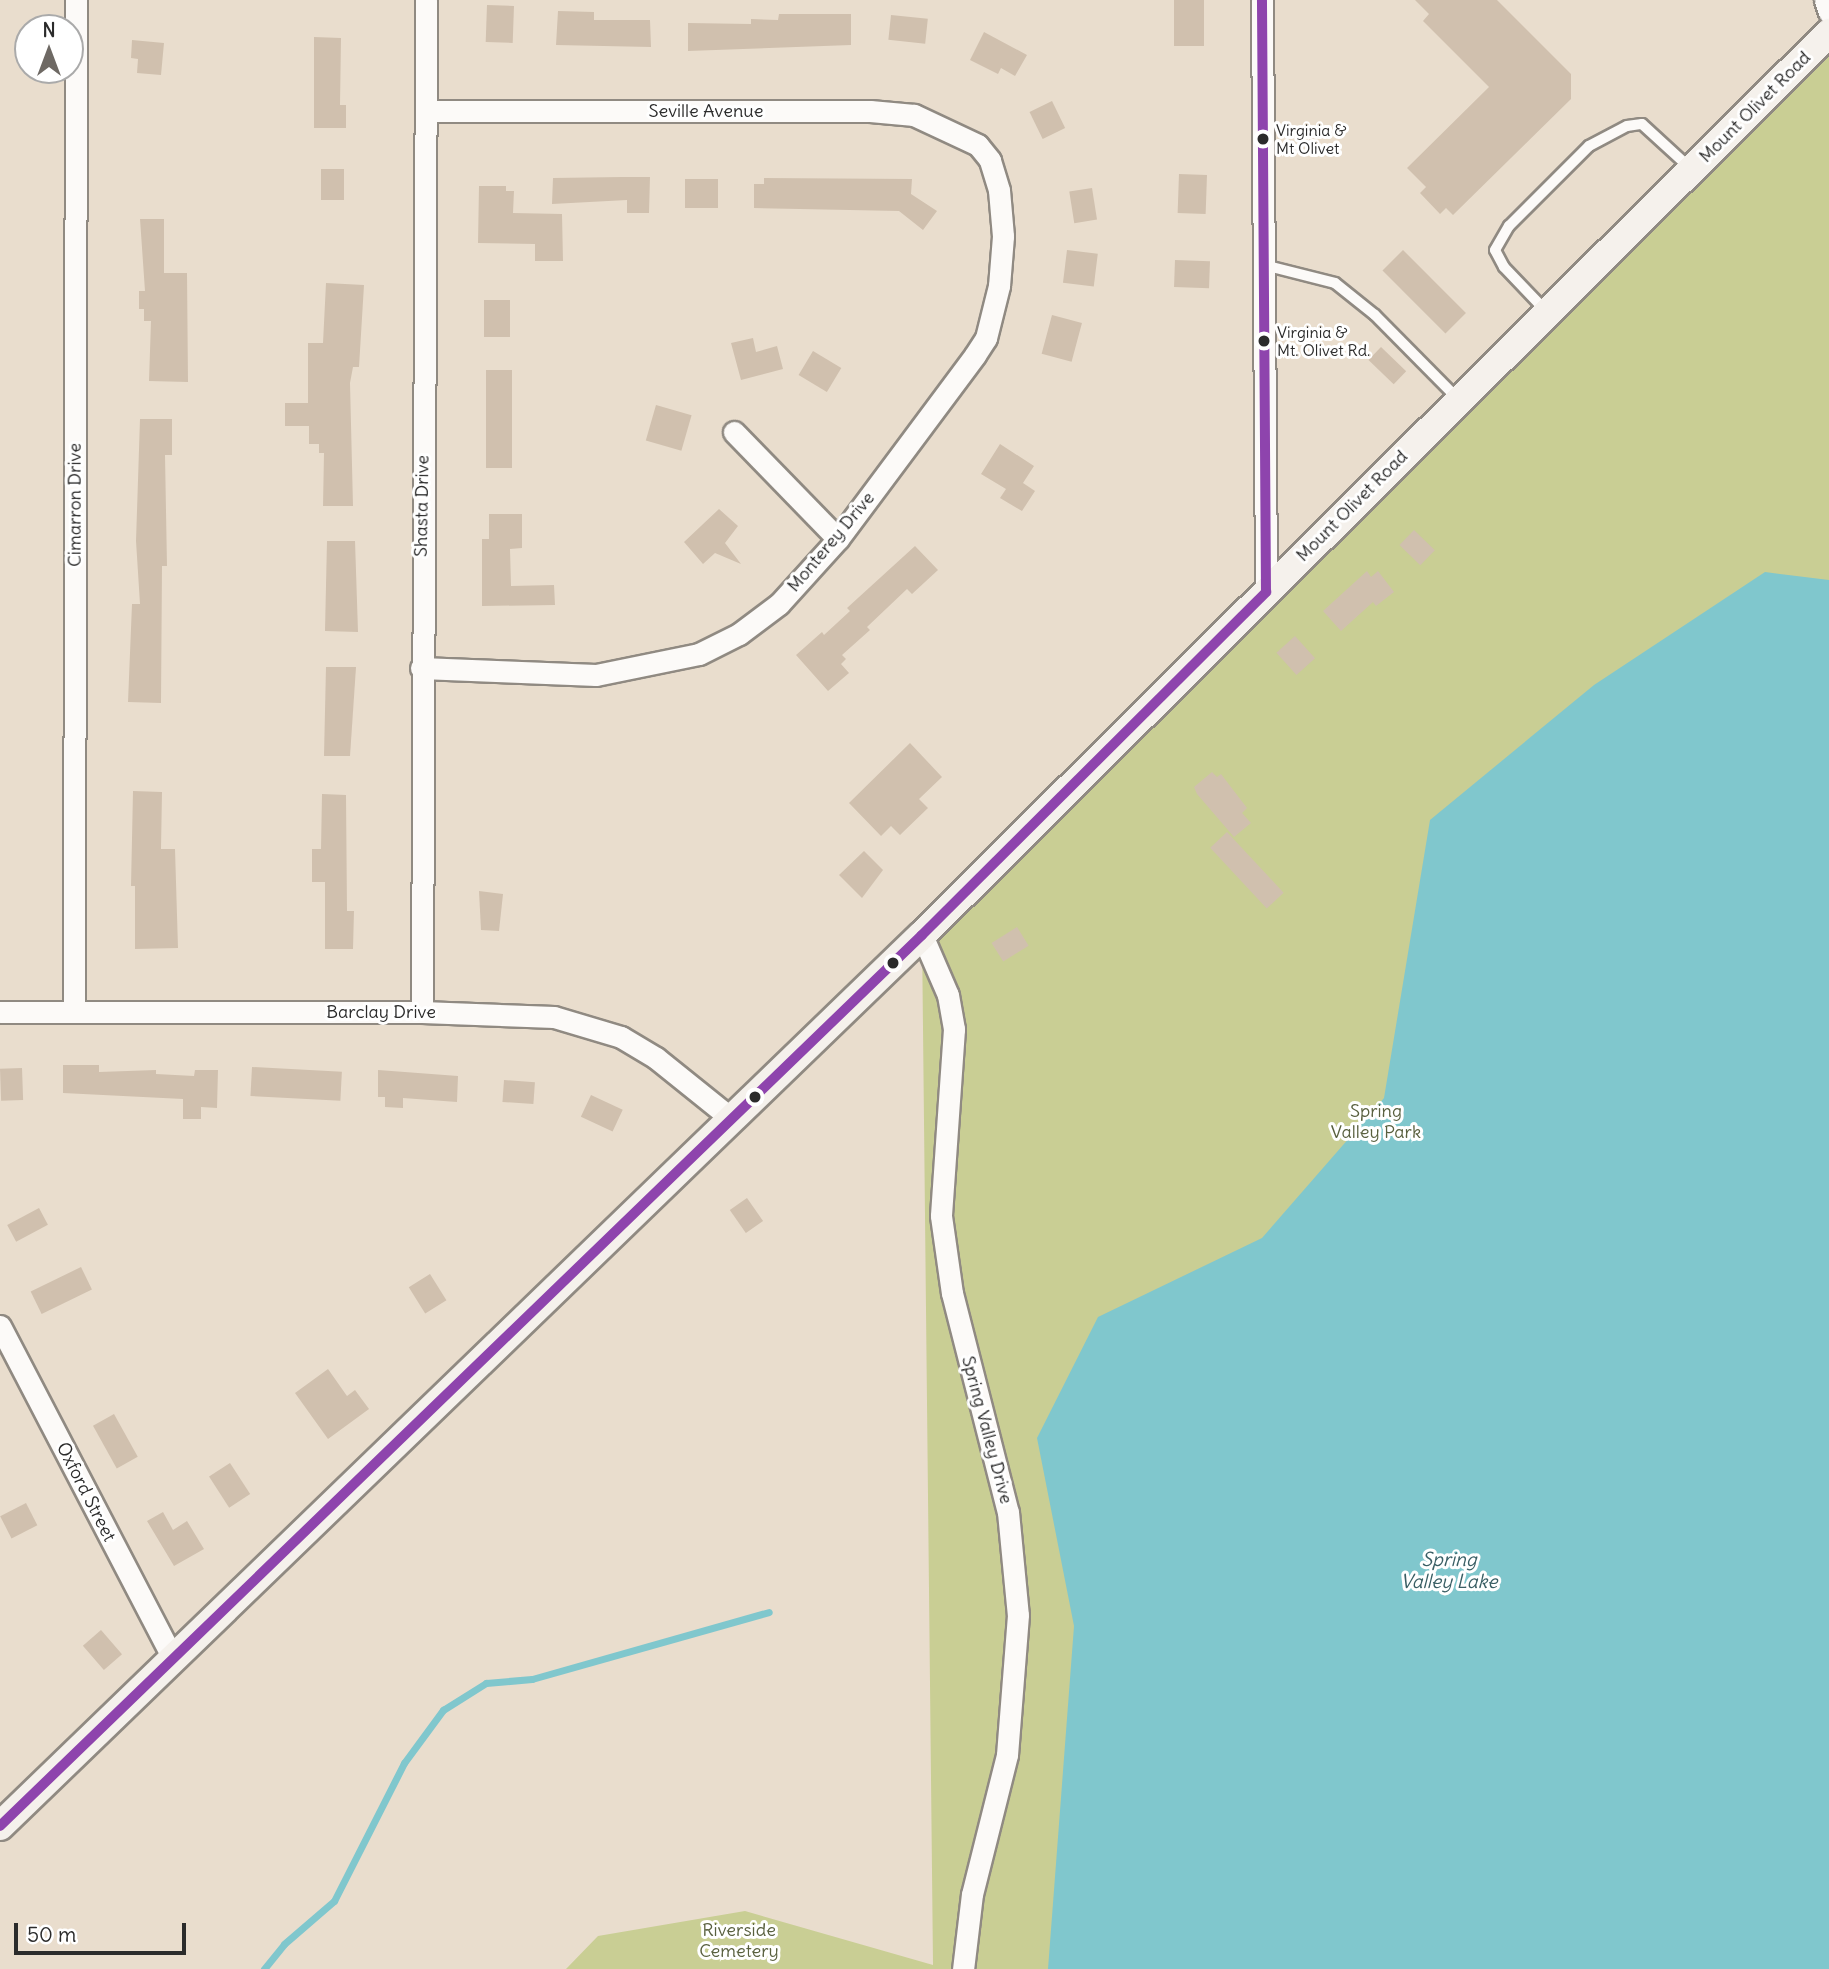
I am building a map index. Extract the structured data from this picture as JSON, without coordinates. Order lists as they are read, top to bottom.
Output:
{
  "streets": {
    "street": [
      "Mount Olivet Road",
      "Seville Avenue",
      "Cimarron Drive",
      "Shasta Drive",
      "Monterey Drive",
      "Barclay Drive",
      "Spring Valley Drive",
      "Oxford Street"
    ]
  },
  "crossings": [
    ["Mount Olivet Road", "Barclay Drive"],
    ["Mount Olivet Road", "Spring Valley Drive"],
    ["Mount Olivet Road", "Oxford Street"],
    ["Seville Avenue", "Shasta Drive"],
    ["Seville Avenue", "Monterey Drive"],
    ["Cimarron Drive", "Barclay Drive"],
    ["Shasta Drive", "Monterey Drive"],
    ["Shasta Drive", "Barclay Drive"]
  ],
  "water": ["Spring Valley Lake"],
  "parks": ["Spring Valley Park", "Riverside Cemetery"],
  "places": ["Virginia & Mt Olivet", "Virginia & Mt. Olivet Rd."],
  "scale_bar": "50 m",
  "north": "top"
}
